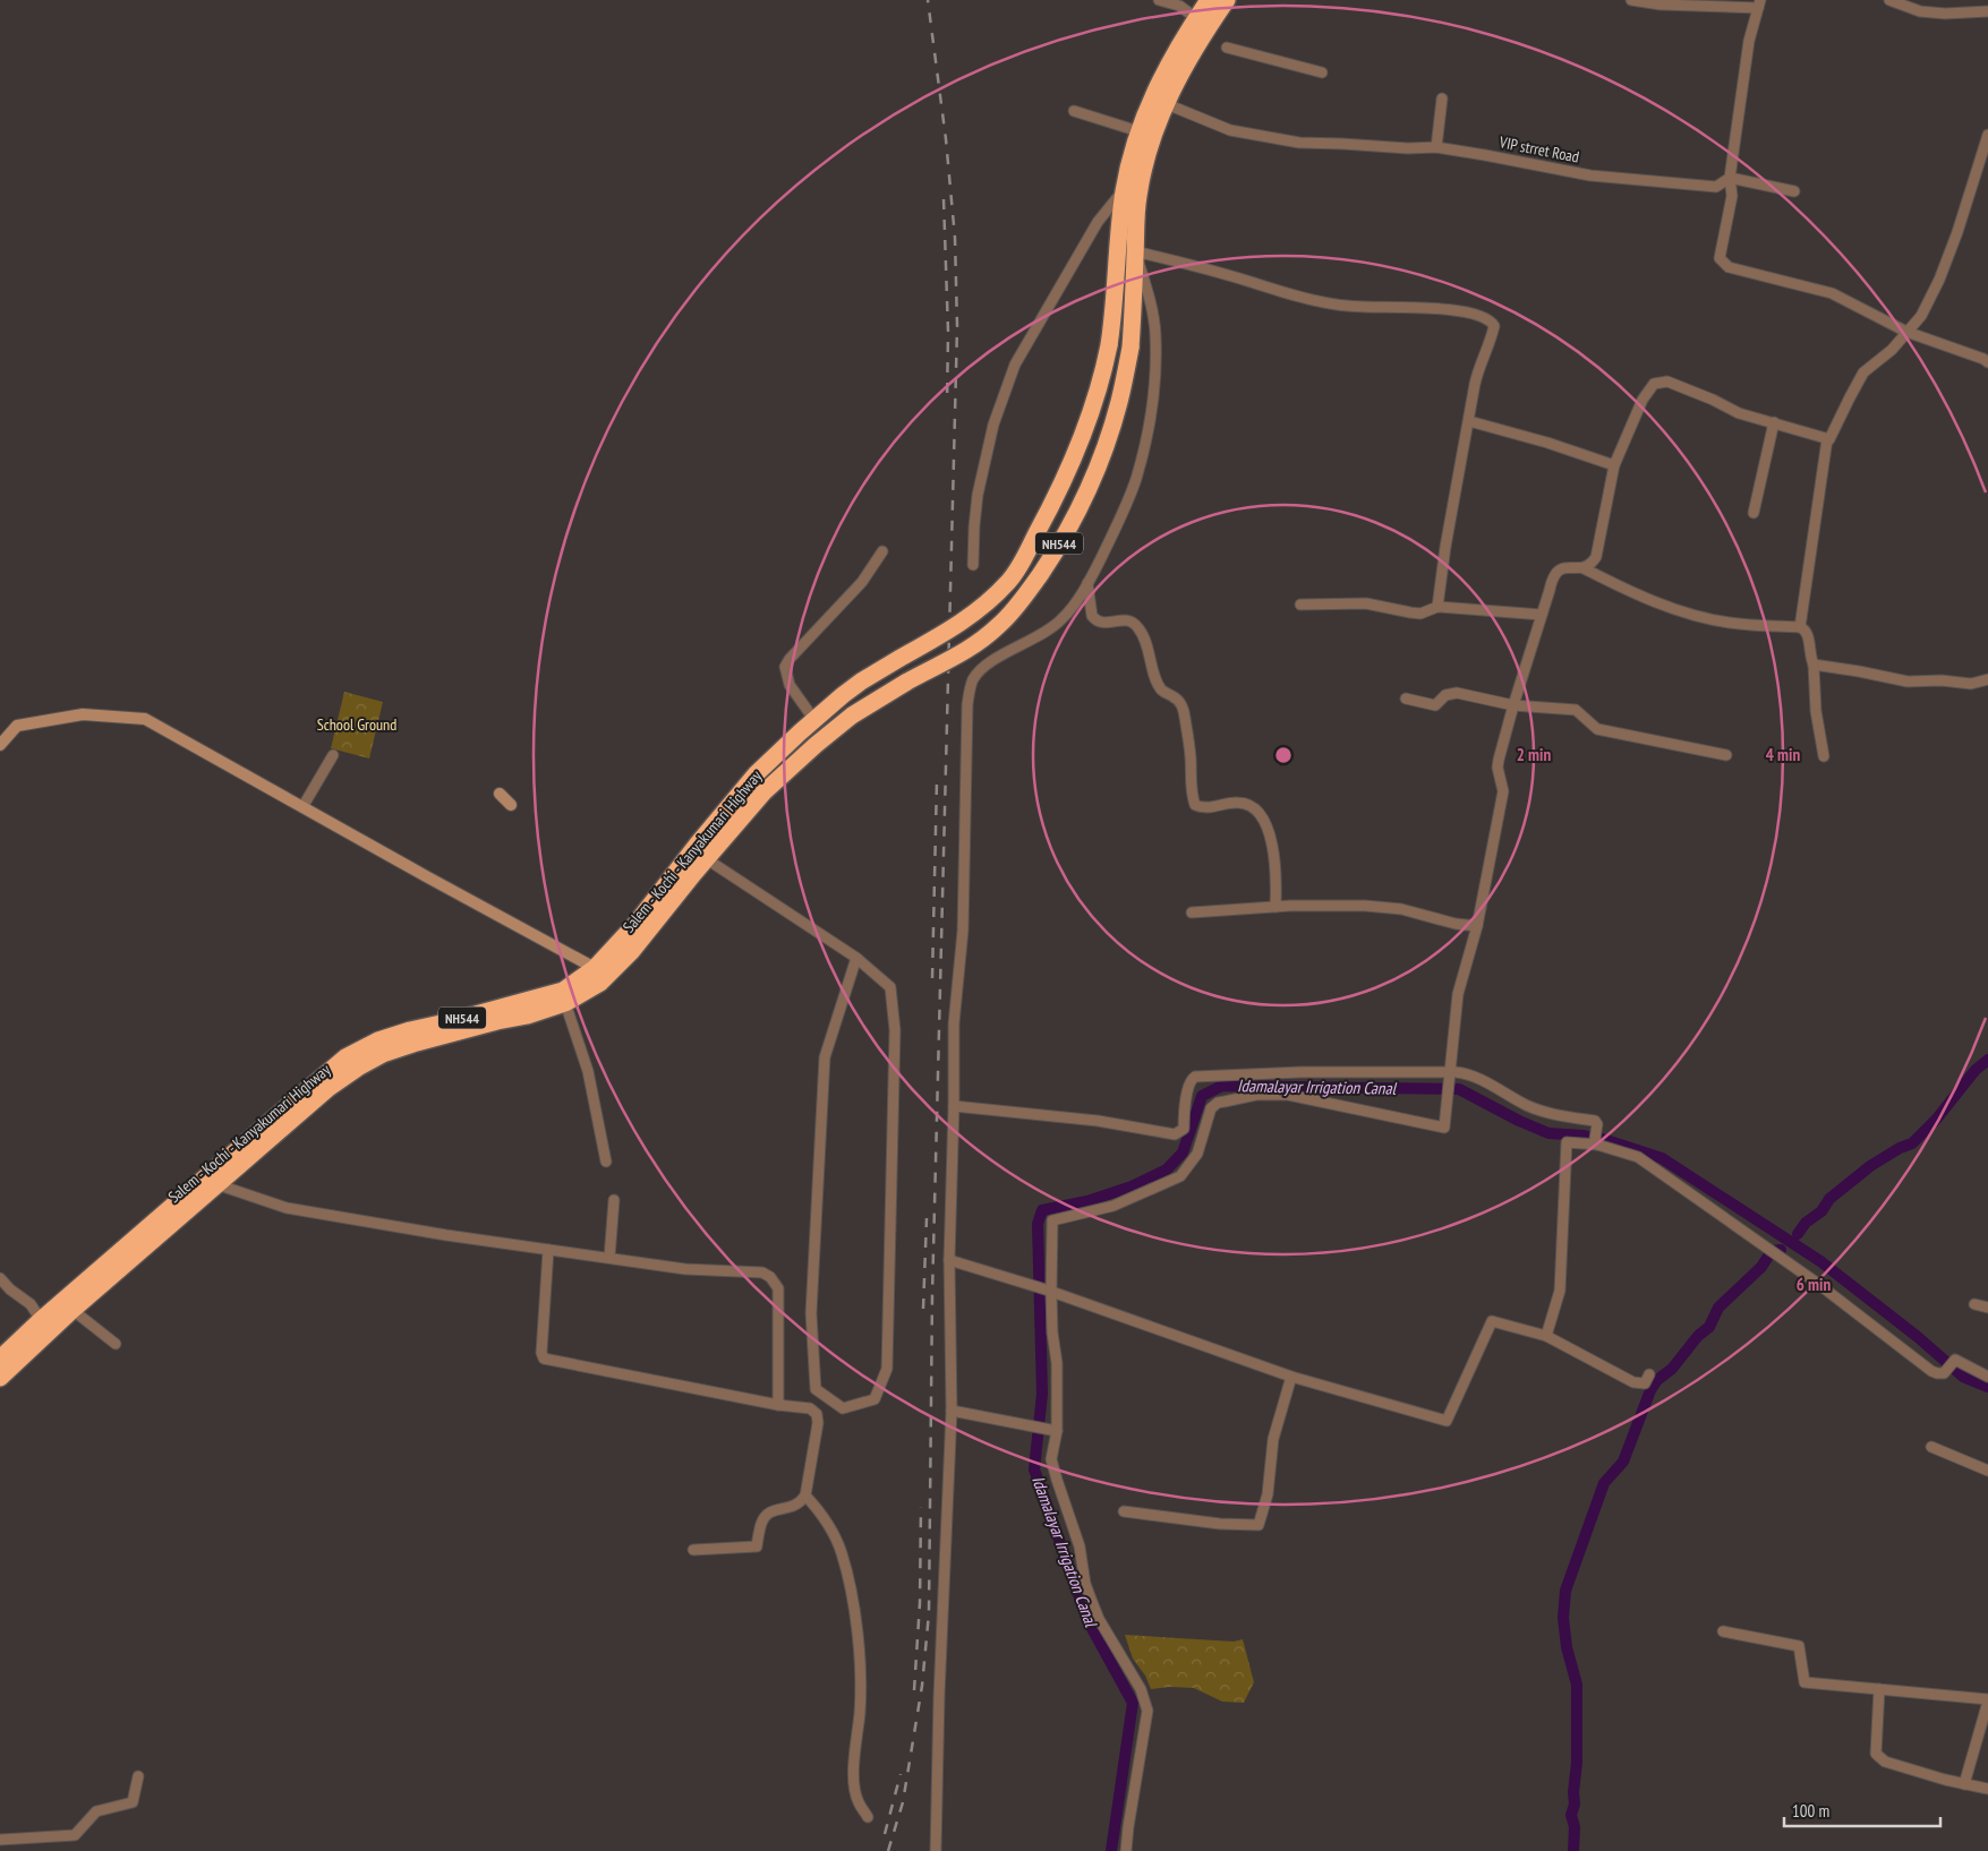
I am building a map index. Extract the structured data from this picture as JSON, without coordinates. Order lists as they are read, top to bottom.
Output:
{
  "streets": {
    "highway": ["NH544", "Salem - Kochi - Kanyakumari Highway"],
    "street": ["VIP strret Road"]
  },
  "crossings": [
    ["VIP strret Road", "Salem - Kochi - Kanyakumari Highway"]
  ],
  "water": ["Idamalayar Irrigation Canal"],
  "parks": ["School Ground"],
  "scale_bar": "100 m",
  "rings": ["2 min", "4 min", "6 min"]
}
